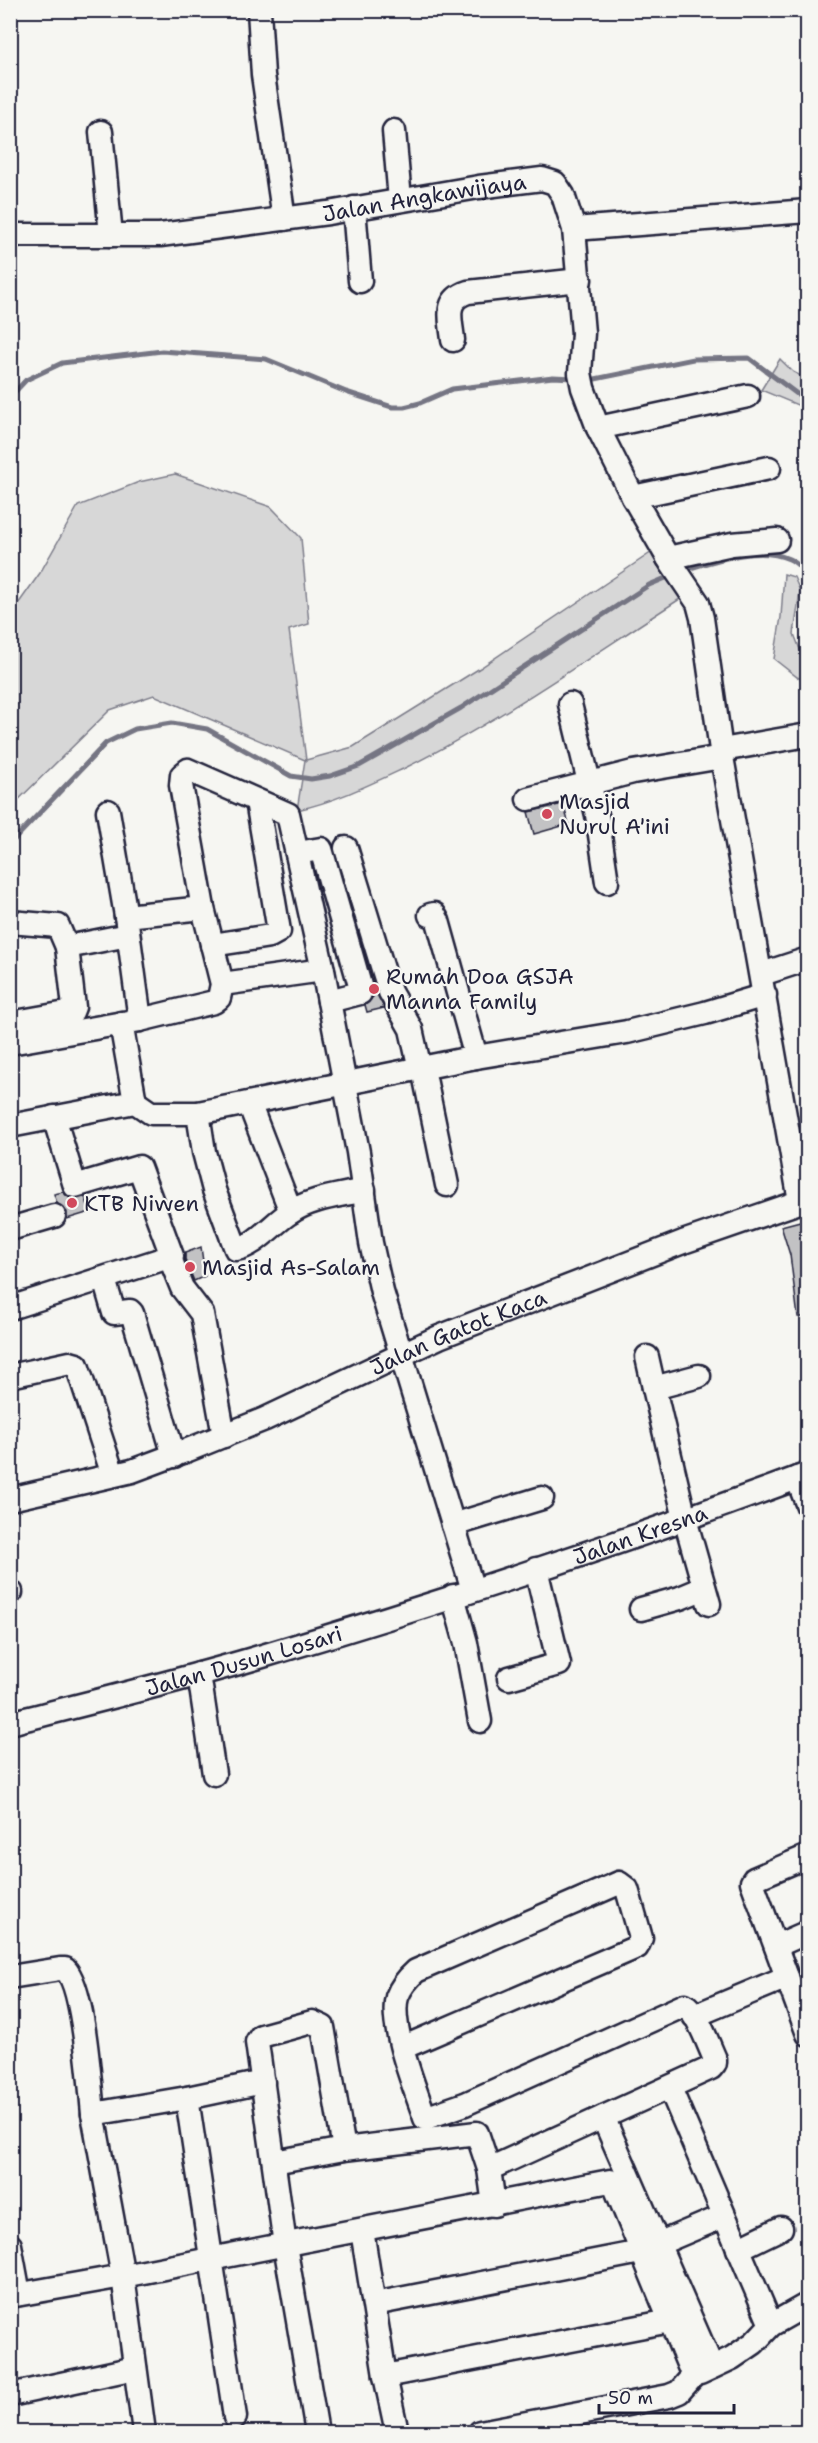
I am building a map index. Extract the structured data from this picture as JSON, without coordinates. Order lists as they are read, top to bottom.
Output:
{
  "streets": {
    "street": [
      "Jalan Angkawijaya",
      "Jalan Gatot Kaca",
      "Jalan Kresna",
      "Jalan Dusun Losari"
    ]
  },
  "crossings": [
    ["Jalan Angkawijaya", "Jalan Gatot Kaca"],
    ["Jalan Kresna", "Jalan Dusun Losari"]
  ],
  "places": [
    "Masjid Nurul A'ini",
    "Rumah Doa GSJA Manna Family",
    "KTB Niwen",
    "Masjid As-Salam"
  ],
  "scale_bar": "50 m"
}
